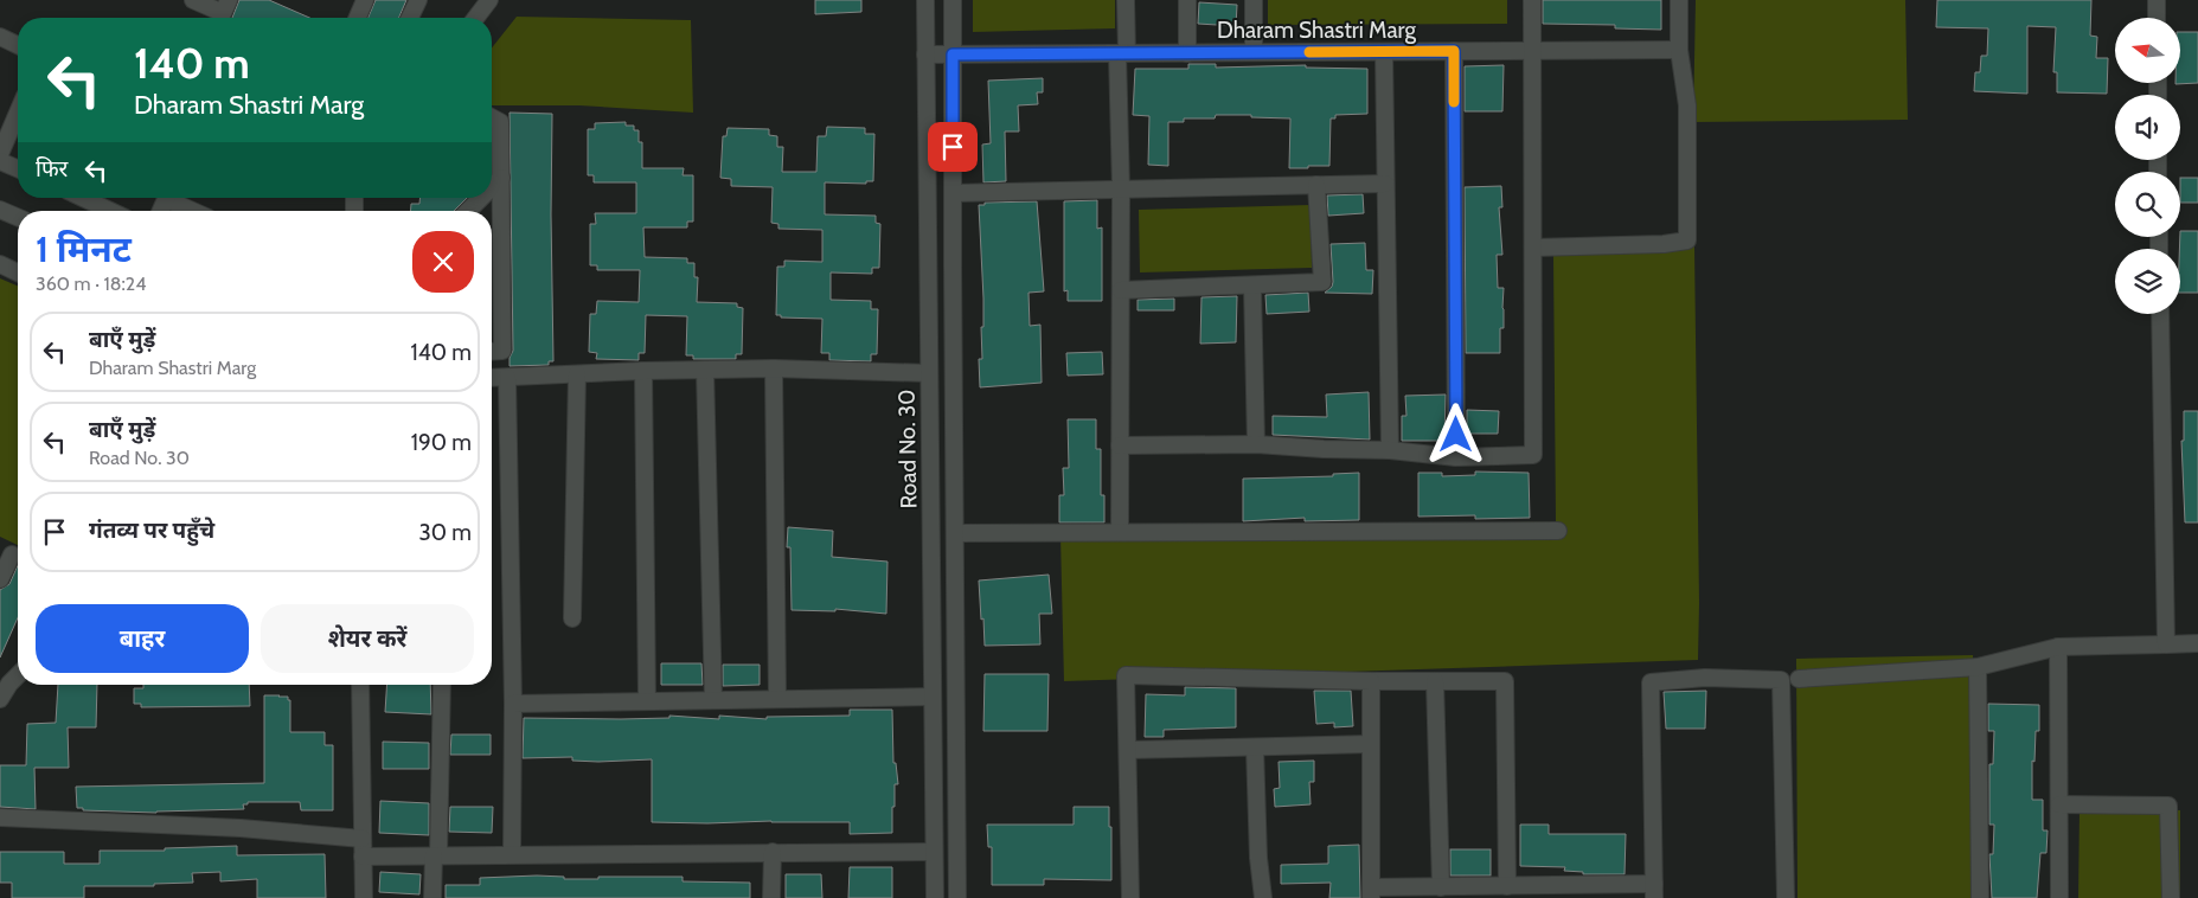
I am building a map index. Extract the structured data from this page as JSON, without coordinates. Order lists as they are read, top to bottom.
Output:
{
  "streets": {
    "street": ["Dharam Shastri Marg", "Road No. 30"]
  },
  "crossings": [
    ["Dharam Shastri Marg", "Road No. 30"]
  ],
  "north": "left",
  "page": {
    "turn": ["140 m", "Dharam Shastri Marg"],
    "then": "फिर",
    "heading": ["1 मिनट", "360 m · 18:24"],
    "list": [
      {
        "name": "बाएँ मुड़ें",
        "note": "Dharam Shastri Marg",
        "value": "140 m"
      },
      {
        "name": "बाएँ मुड़ें",
        "note": "Road No. 30",
        "value": "190 m"
      },
      {
        "name": "गंतव्य पर पहुँचे",
        "value": "30 m"
      }
    ],
    "buttons": ["बाहर", "शेयर करें"]
  }
}
